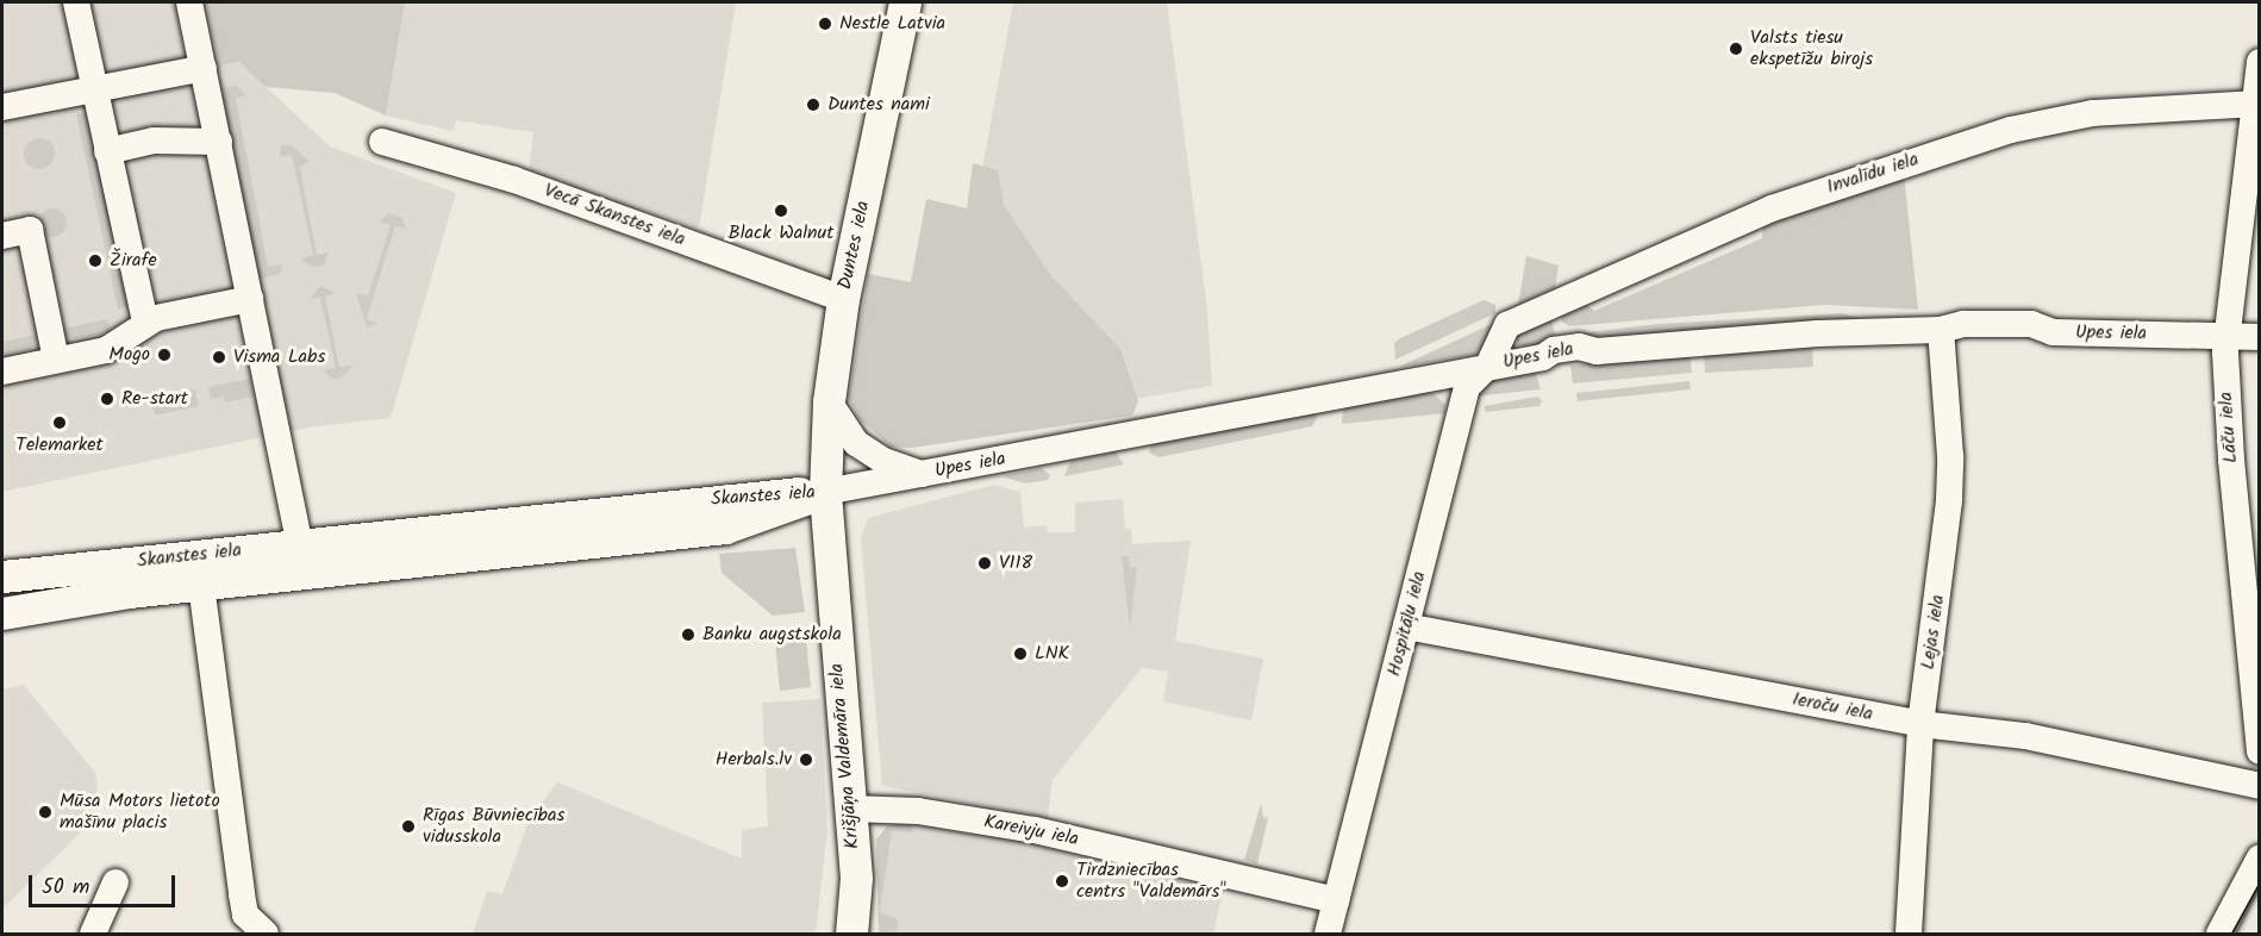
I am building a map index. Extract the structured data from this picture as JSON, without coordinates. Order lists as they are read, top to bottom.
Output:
{
  "streets": {
    "main road": ["Duntes iela", "Skanstes iela", "Krišjāņa Valdemāra iela"],
    "street": [
      "Invalīdu iela",
      "Vecā Skanstes iela",
      "Upes iela",
      "Lāču iela",
      "Hospitāļu iela",
      "Lejas iela",
      "Ieroču iela",
      "Kareivju iela"
    ]
  },
  "crossings": [
    ["Invalīdu iela", "Lāču iela"],
    ["Invalīdu iela", "Hospitāļu iela"],
    ["Vecā Skanstes iela", "Duntes iela"],
    ["Duntes iela", "Upes iela"],
    ["Duntes iela", "Skanstes iela"],
    ["Duntes iela", "Krišjāņa Valdemāra iela"],
    ["Upes iela", "Lāču iela"],
    ["Upes iela", "Skanstes iela"],
    ["Upes iela", "Hospitāļu iela"],
    ["Upes iela", "Lejas iela"],
    ["Upes iela", "Krišjāņa Valdemāra iela"],
    ["Skanstes iela", "Krišjāņa Valdemāra iela"],
    ["Hospitāļu iela", "Ieroču iela"],
    ["Hospitāļu iela", "Kareivju iela"],
    ["Lejas iela", "Ieroču iela"],
    ["Krišjāņa Valdemāra iela", "Kareivju iela"]
  ],
  "places": [
    "Nestle Latvia",
    "Valsts tiesu ekspetīžu birojs",
    "Duntes nami",
    "Black Walnut",
    "Žirafe",
    "Mogo",
    "Visma Labs",
    "Re-start",
    "Telemarket",
    "V118",
    "Banku augstskola",
    "LNK",
    "Herbals.lv",
    "Mūsa Motors lietoto mašīnu placis",
    "Rīgas Būvniecības vidusskola",
    "Tirdzniecības centrs \"Valdemārs\""
  ],
  "scale_bar": "50 m"
}
